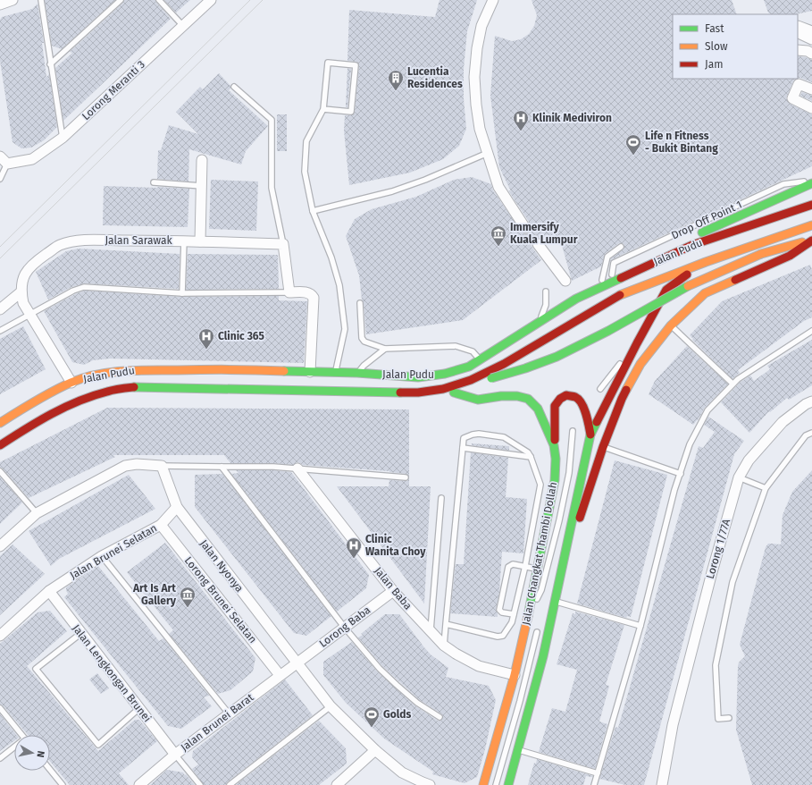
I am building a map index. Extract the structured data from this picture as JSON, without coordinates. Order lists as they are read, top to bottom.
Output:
{
  "streets": {
    "main road": ["Jalan Pudu", "Jalan Changkat Thambi Dollah"],
    "street": [
      "Lorong Meranti 3",
      "Jalan Sarawak",
      "Lorong 1/77A",
      "Jalan Brunei Selatan",
      "Jalan Nyonya",
      "Jalan Baba",
      "Lorong Brunei Selatan",
      "Lorong Baba",
      "Jalan Lengkongan Brunei",
      "Jalan Brunei Barat"
    ],
    "lane": ["Drop Off Point 1"]
  },
  "crossings": [
    ["Jalan Brunei Selatan", "Jalan Nyonya"],
    ["Jalan Brunei Selatan", "Lorong Brunei Selatan"],
    ["Jalan Brunei Selatan", "Jalan Lengkongan Brunei"],
    ["Jalan Changkat Thambi Dollah", "Jalan Baba"],
    ["Jalan Nyonya", "Lorong Baba"],
    ["Jalan Nyonya", "Jalan Brunei Barat"],
    ["Jalan Baba", "Lorong Baba"],
    ["Lorong Brunei Selatan", "Jalan Brunei Barat"],
    ["Lorong Baba", "Jalan Brunei Barat"],
    ["Jalan Lengkongan Brunei", "Jalan Brunei Barat"]
  ],
  "places": {
    "building": ["Lucentia Residences"],
    "hospital": ["Klinik Mediviron", "Clinic 365", "Clinic Wanita Choy"],
    "sports": ["Life n Fitness - Bukit Bintang", "Golds"],
    "museum": ["Immersify Kuala Lumpur", "Art Is Art Gallery"]
  },
  "legend": ["Fast", "Slow", "Jam"],
  "north": "right"
}
